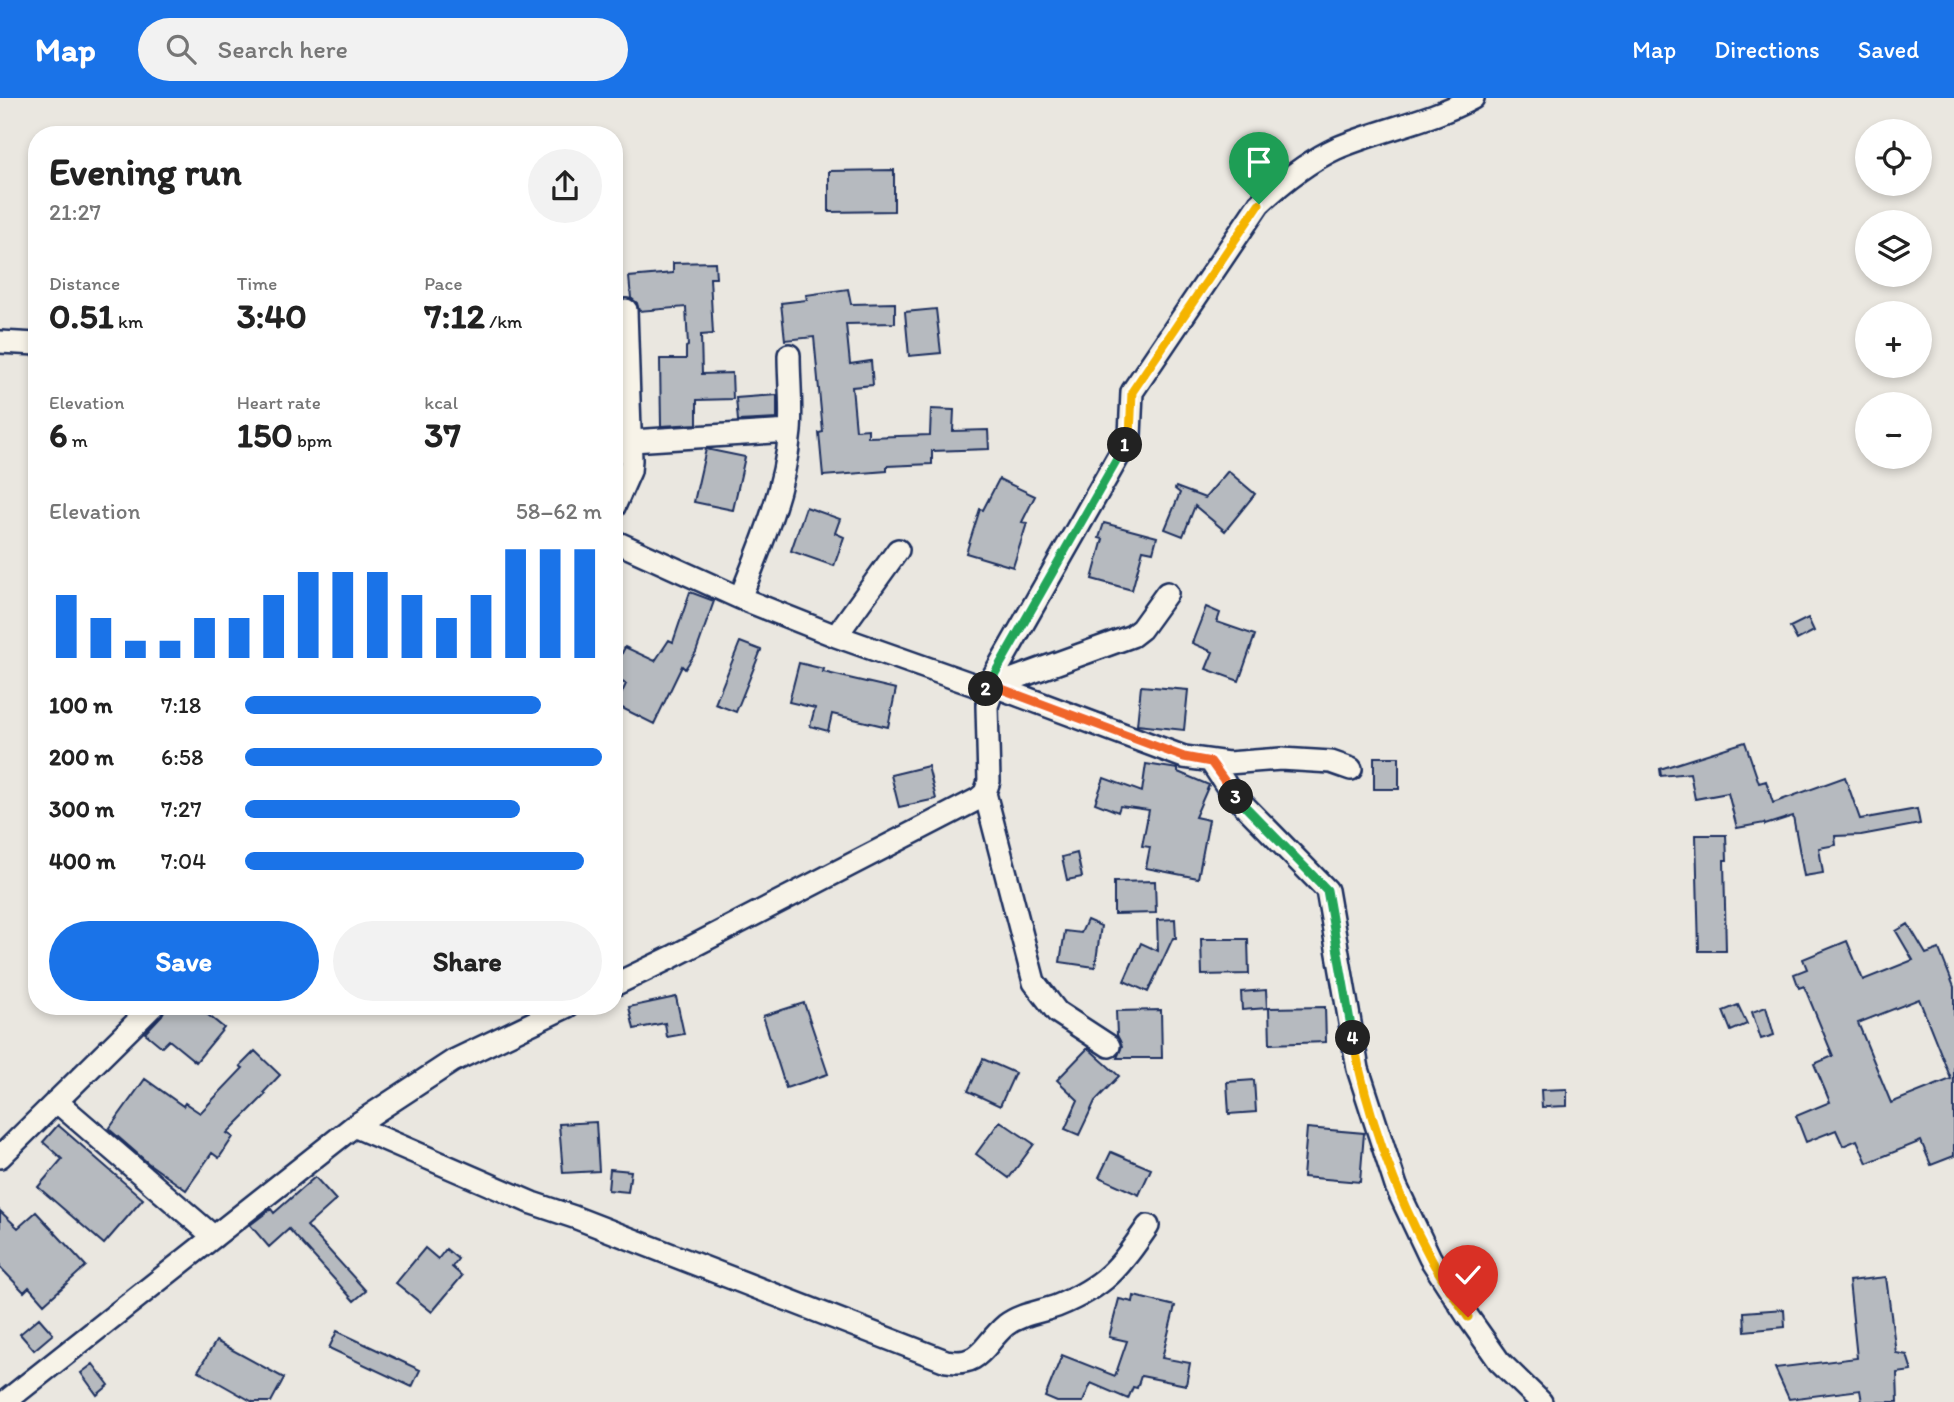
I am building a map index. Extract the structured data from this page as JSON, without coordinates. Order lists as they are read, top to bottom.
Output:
{
  "page": {
    "header": "Map",
    "search": "Search here",
    "nav": ["Map", "Directions", "Saved"],
    "map_buttons": ["+", "−"],
    "heading": ["Evening run", "21:27"],
    "stats": [
      ["Distance", "0.51 km"],
      ["Time", "3:40"],
      ["Pace", "7:12 /km"],
      ["Elevation", "6 m"],
      ["Heart rate", "150 bpm"],
      ["kcal", "37"]
    ],
    "pins": [
      "1",
      "2",
      "3",
      "4"
    ],
    "chart": ["Elevation", "58–62 m"],
    "list": [
      {
        "name": "100 m",
        "note": "7:18"
      },
      {
        "name": "200 m",
        "note": "6:58"
      },
      {
        "name": "300 m",
        "note": "7:27"
      },
      {
        "name": "400 m",
        "note": "7:04"
      }
    ],
    "buttons": ["Save", "Share"]
  }
}
